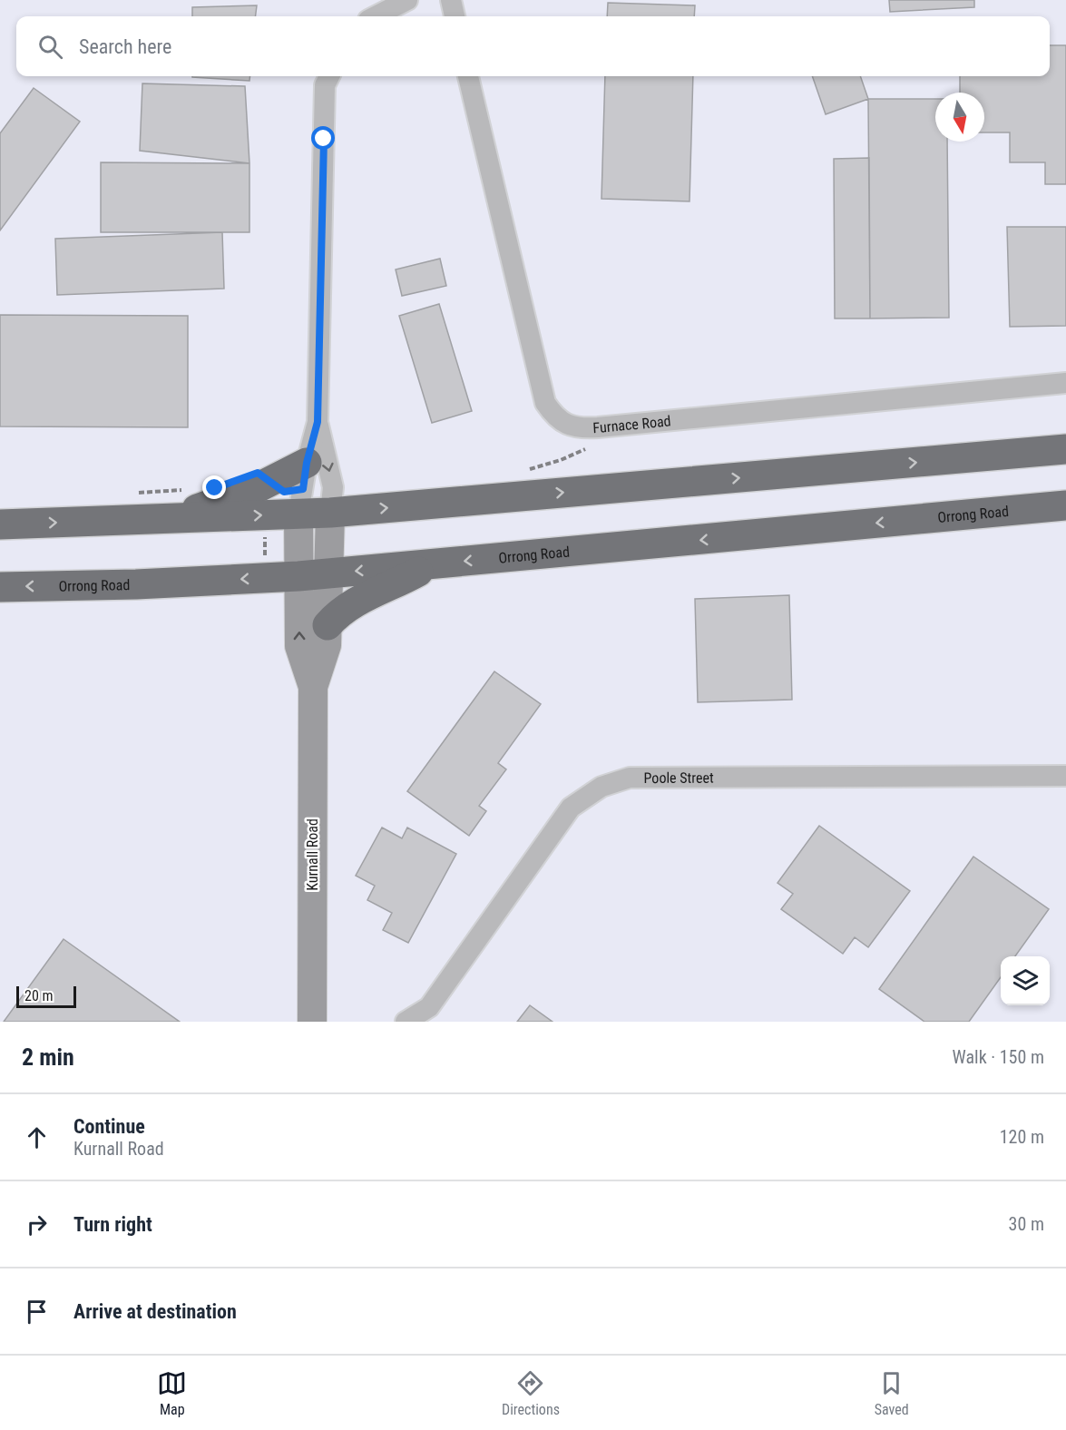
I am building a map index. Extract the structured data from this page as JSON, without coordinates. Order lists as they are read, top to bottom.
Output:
{
  "streets": {
    "highway": ["Orrong Road"],
    "street": ["Furnace Road", "Poole Street", "Kurnall Road"]
  },
  "crossings": [
    ["Orrong Road", "Kurnall Road"]
  ],
  "scale_bar": "20 m",
  "north": "bottom",
  "page": {
    "search": "Search here",
    "scale": "20 m",
    "heading": ["2 min", "Walk · 150 m"],
    "list": [
      ["Continue", "Kurnall Road", "120 m"],
      ["Turn right", "30 m"],
      "Arrive at destination"
    ],
    "nav": ["Map", "Directions", "Saved"]
  }
}
